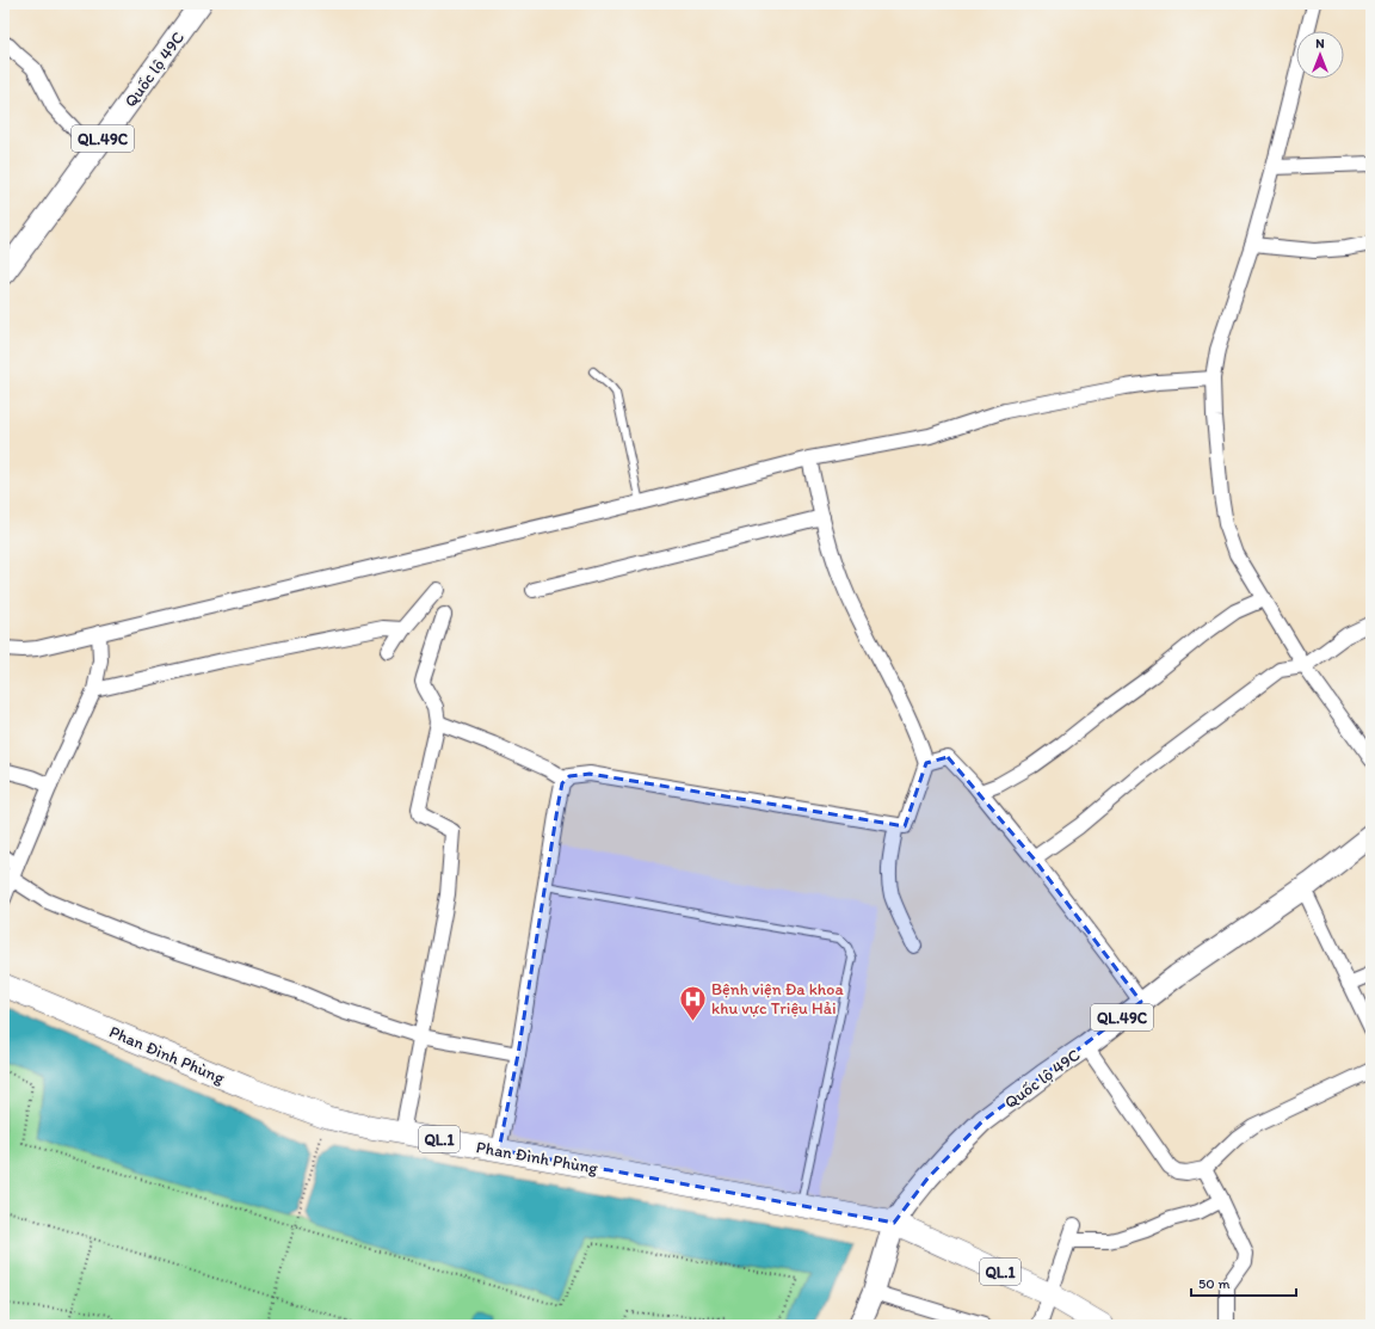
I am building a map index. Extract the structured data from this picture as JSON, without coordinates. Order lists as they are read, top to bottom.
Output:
{
  "streets": {
    "highway": ["Phan Đình Phùng", "QL.1"],
    "main road": ["Quốc lộ 49C", "QL.49C"]
  },
  "crossings": [
    ["Quốc lộ 49C", "QL.49C"],
    ["Quốc lộ 49C", "Phan Đình Phùng"],
    ["Quốc lộ 49C", "QL.1"],
    ["QL.49C", "Phan Đình Phùng"],
    ["QL.49C", "QL.1"],
    ["Phan Đình Phùng", "QL.1"]
  ],
  "places": {
    "hospital": ["Bệnh viện Đa khoa khu vực Triệu Hải"]
  },
  "scale_bar": "50 m",
  "north": "top"
}
